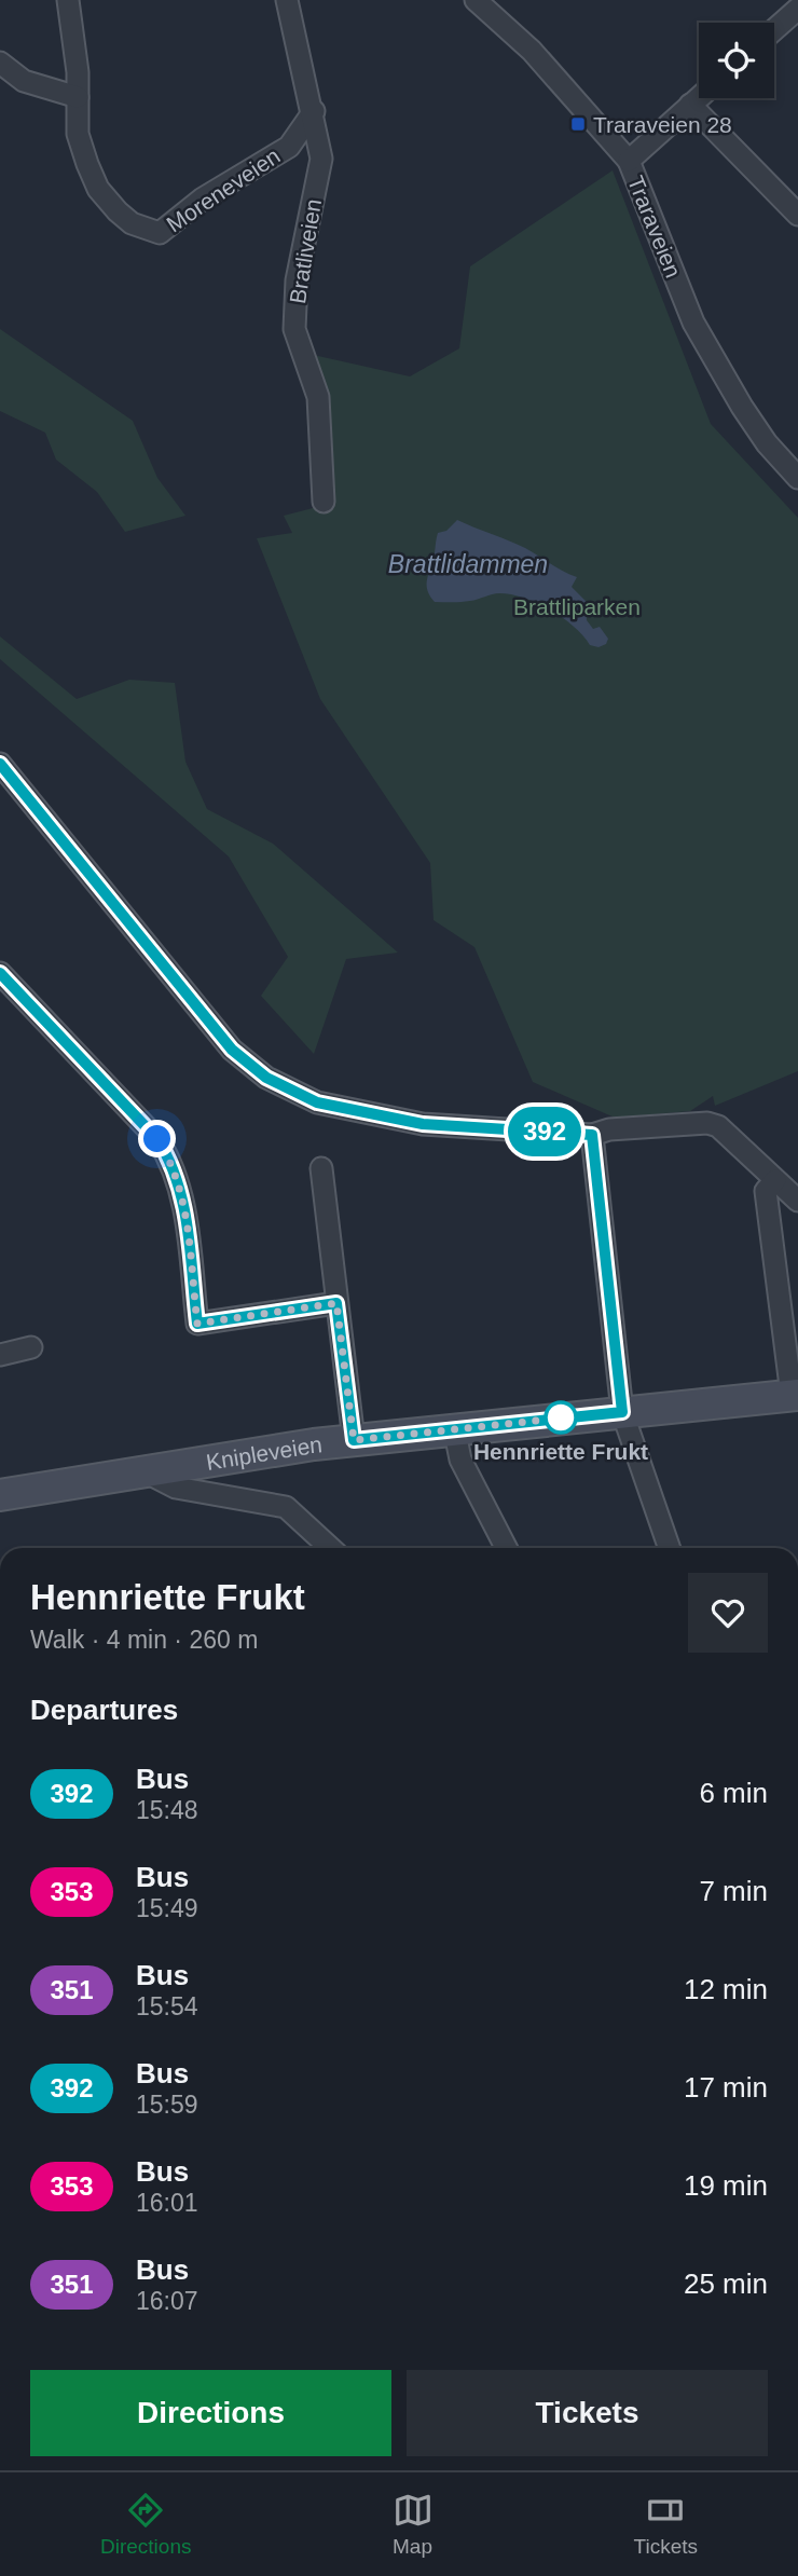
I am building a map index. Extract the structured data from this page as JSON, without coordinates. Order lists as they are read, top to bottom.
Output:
{
  "streets": {
    "street": [
      "Moreneveien",
      "Traraveien",
      "Bratliveien",
      "Knipleveien"
    ]
  },
  "crossings": [
    ["Moreneveien", "Bratliveien"]
  ],
  "water": ["Brattlidammen"],
  "parks": ["Brattliparken"],
  "places": {
    "transit": ["Traraveien 28"],
    "other": ["Hennriette Frukt"]
  },
  "lines": ["bus line 392"],
  "page": {
    "on_map": "392",
    "heading": [
      ["Hennriette Frukt", "Walk · 4 min · 260 m"],
      "Departures"
    ],
    "list": [
      {
        "mark": "392",
        "name": "Bus",
        "note": "15:48",
        "value": "6 min"
      },
      {
        "mark": "353",
        "name": "Bus",
        "note": "15:49",
        "value": "7 min"
      },
      {
        "mark": "351",
        "name": "Bus",
        "note": "15:54",
        "value": "12 min"
      },
      {
        "mark": "392",
        "name": "Bus",
        "note": "15:59",
        "value": "17 min"
      },
      {
        "mark": "353",
        "name": "Bus",
        "note": "16:01",
        "value": "19 min"
      },
      {
        "mark": "351",
        "name": "Bus",
        "note": "16:07",
        "value": "25 min"
      }
    ],
    "buttons": ["Directions", "Tickets"],
    "tabs": ["Directions", "Map", "Tickets"]
  }
}
